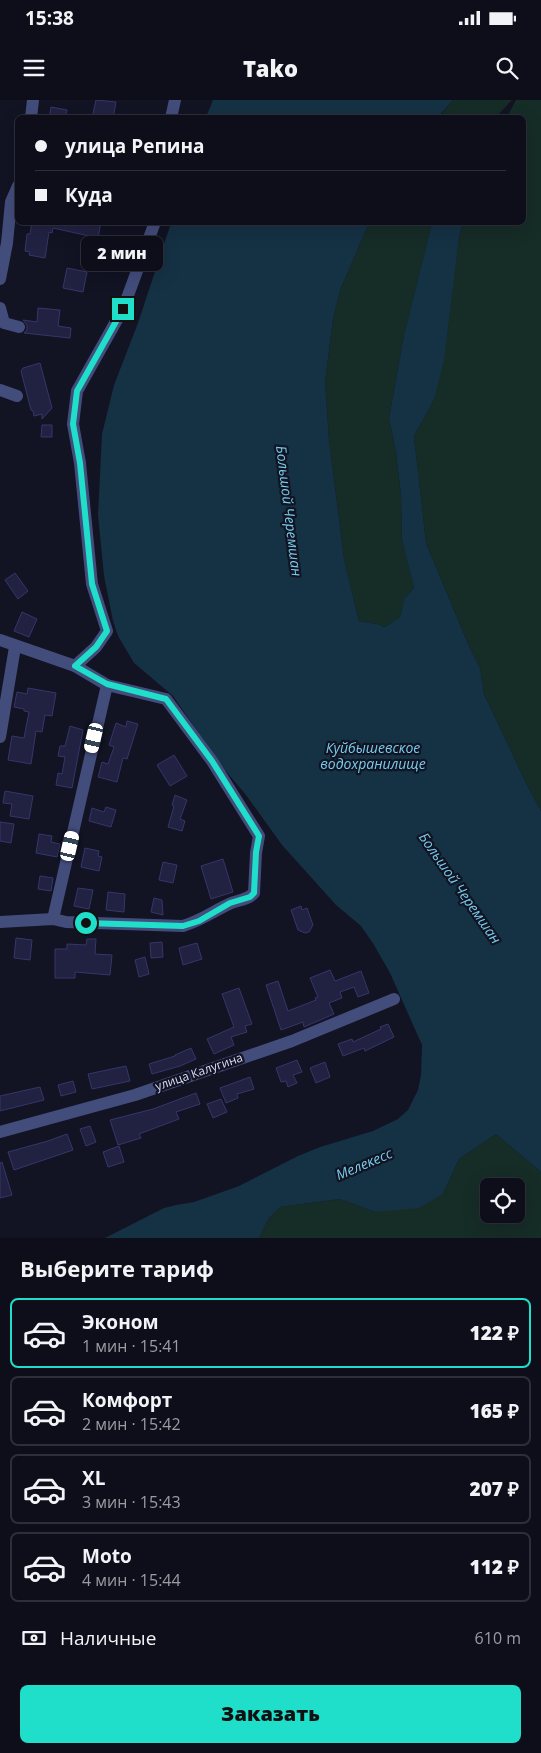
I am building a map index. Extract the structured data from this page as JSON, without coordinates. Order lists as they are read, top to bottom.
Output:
{
  "streets": {
    "street": ["улица Калугина"]
  },
  "water": ["Большой Черемшан", "Куйбышевское водохранилище", "Мелекесс"],
  "page": {
    "status": "15:38",
    "header": "Tako",
    "banner": ["улица Репина", "Куда"],
    "bubble": "2 мин",
    "heading": "Выберите тариф",
    "list": [
      {
        "name": "Эконом",
        "note": "1 мин · 15:41",
        "value": "122 ₽"
      },
      {
        "name": "Комфорт",
        "note": "2 мин · 15:42",
        "value": "165 ₽"
      },
      {
        "name": "XL",
        "note": "3 мин · 15:43",
        "value": "207 ₽"
      },
      {
        "name": "Moto",
        "note": "4 мин · 15:44",
        "value": "112 ₽"
      }
    ],
    "pay": ["Наличные", "610 m"],
    "buttons": "Заказать"
  }
}
